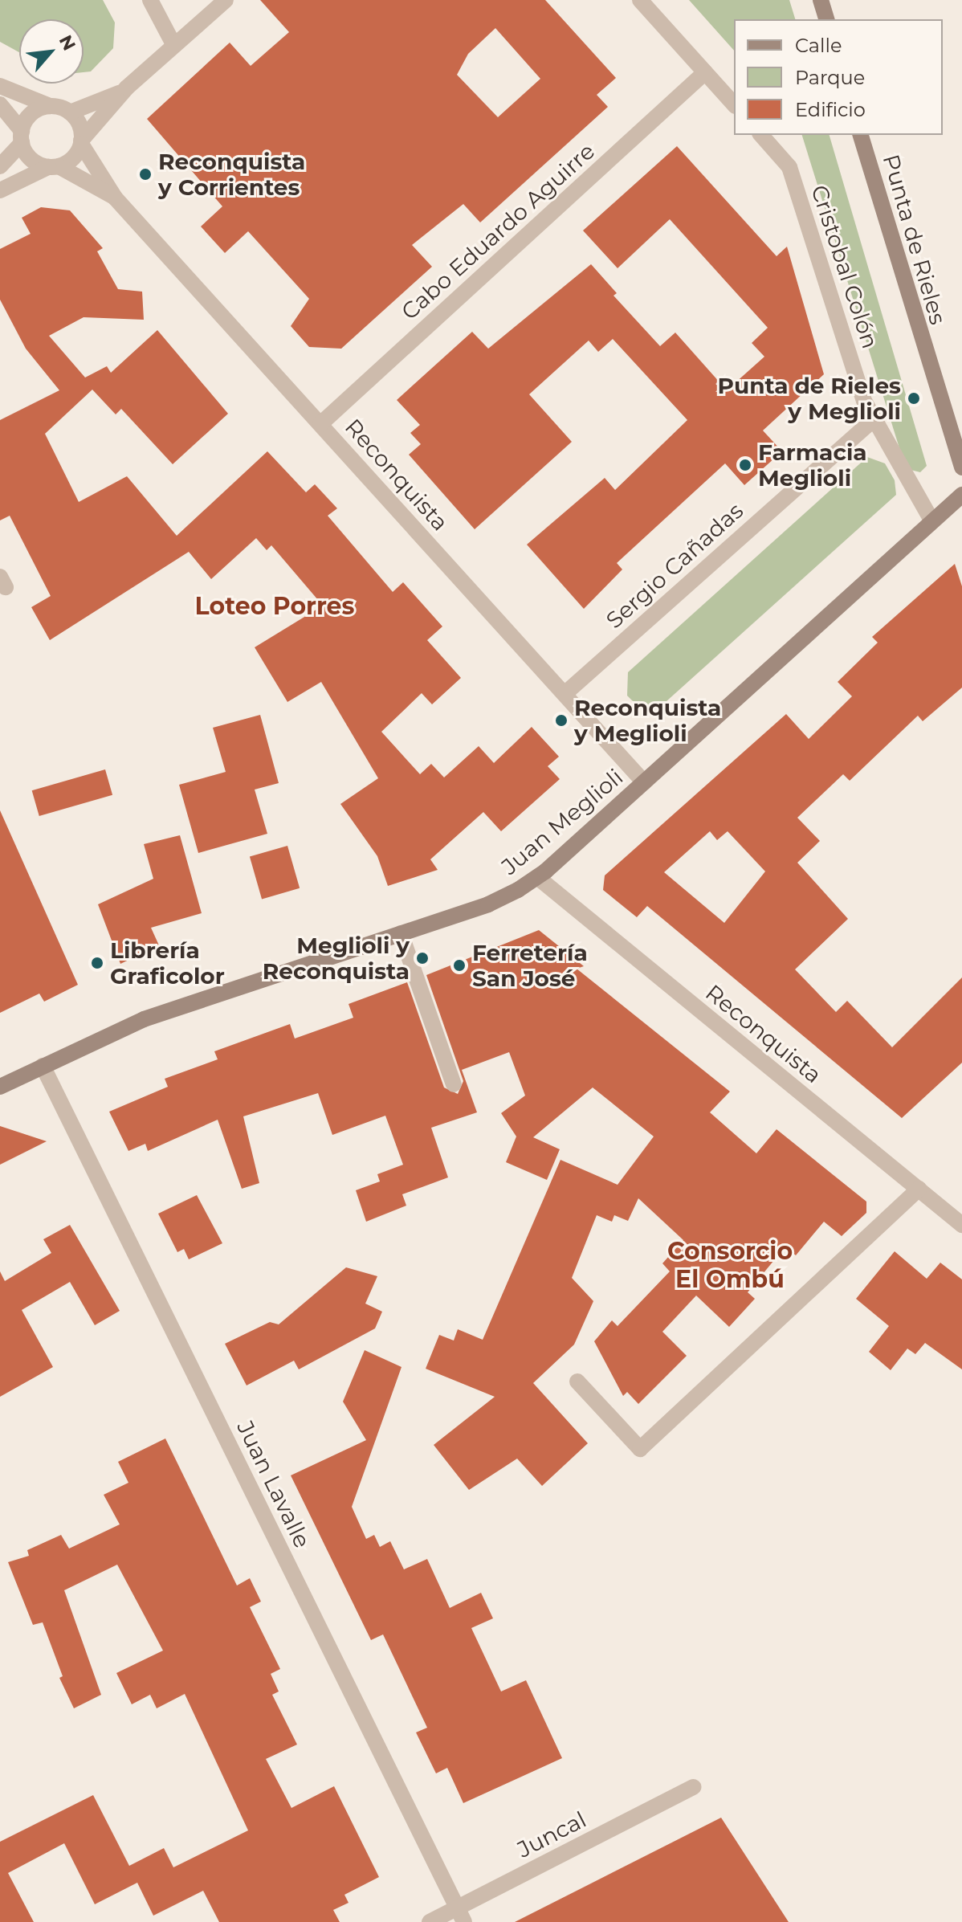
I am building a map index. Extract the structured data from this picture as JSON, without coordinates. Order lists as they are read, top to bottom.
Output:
{
  "streets": {
    "main road": ["Punta de Rieles", "Juan Meglioli"],
    "street": [
      "Cabo Eduardo Aguirre",
      "Cristobal Colón",
      "Reconquista",
      "Sergio Cañadas",
      "Juan Lavalle",
      "Juncal"
    ]
  },
  "crossings": [
    ["Cabo Eduardo Aguirre", "Reconquista"],
    ["Cristobal Colón", "Sergio Cañadas"],
    ["Cristobal Colón", "Juan Meglioli"],
    ["Reconquista", "Sergio Cañadas"],
    ["Reconquista", "Juan Meglioli"],
    ["Juan Meglioli", "Juan Lavalle"],
    ["Juan Lavalle", "Juncal"]
  ],
  "districts": ["Loteo Porres", "Consorcio El Ombú"],
  "places": [
    "Reconquista y Corrientes",
    "Punta de Rieles y Meglioli",
    "Farmacia Meglioli",
    "Reconquista y Meglioli",
    "Meglioli y Reconquista",
    "Librería Graficolor",
    "Ferretería San José"
  ],
  "legend": ["Calle", "Parque", "Edificio"],
  "north": "top right"
}
